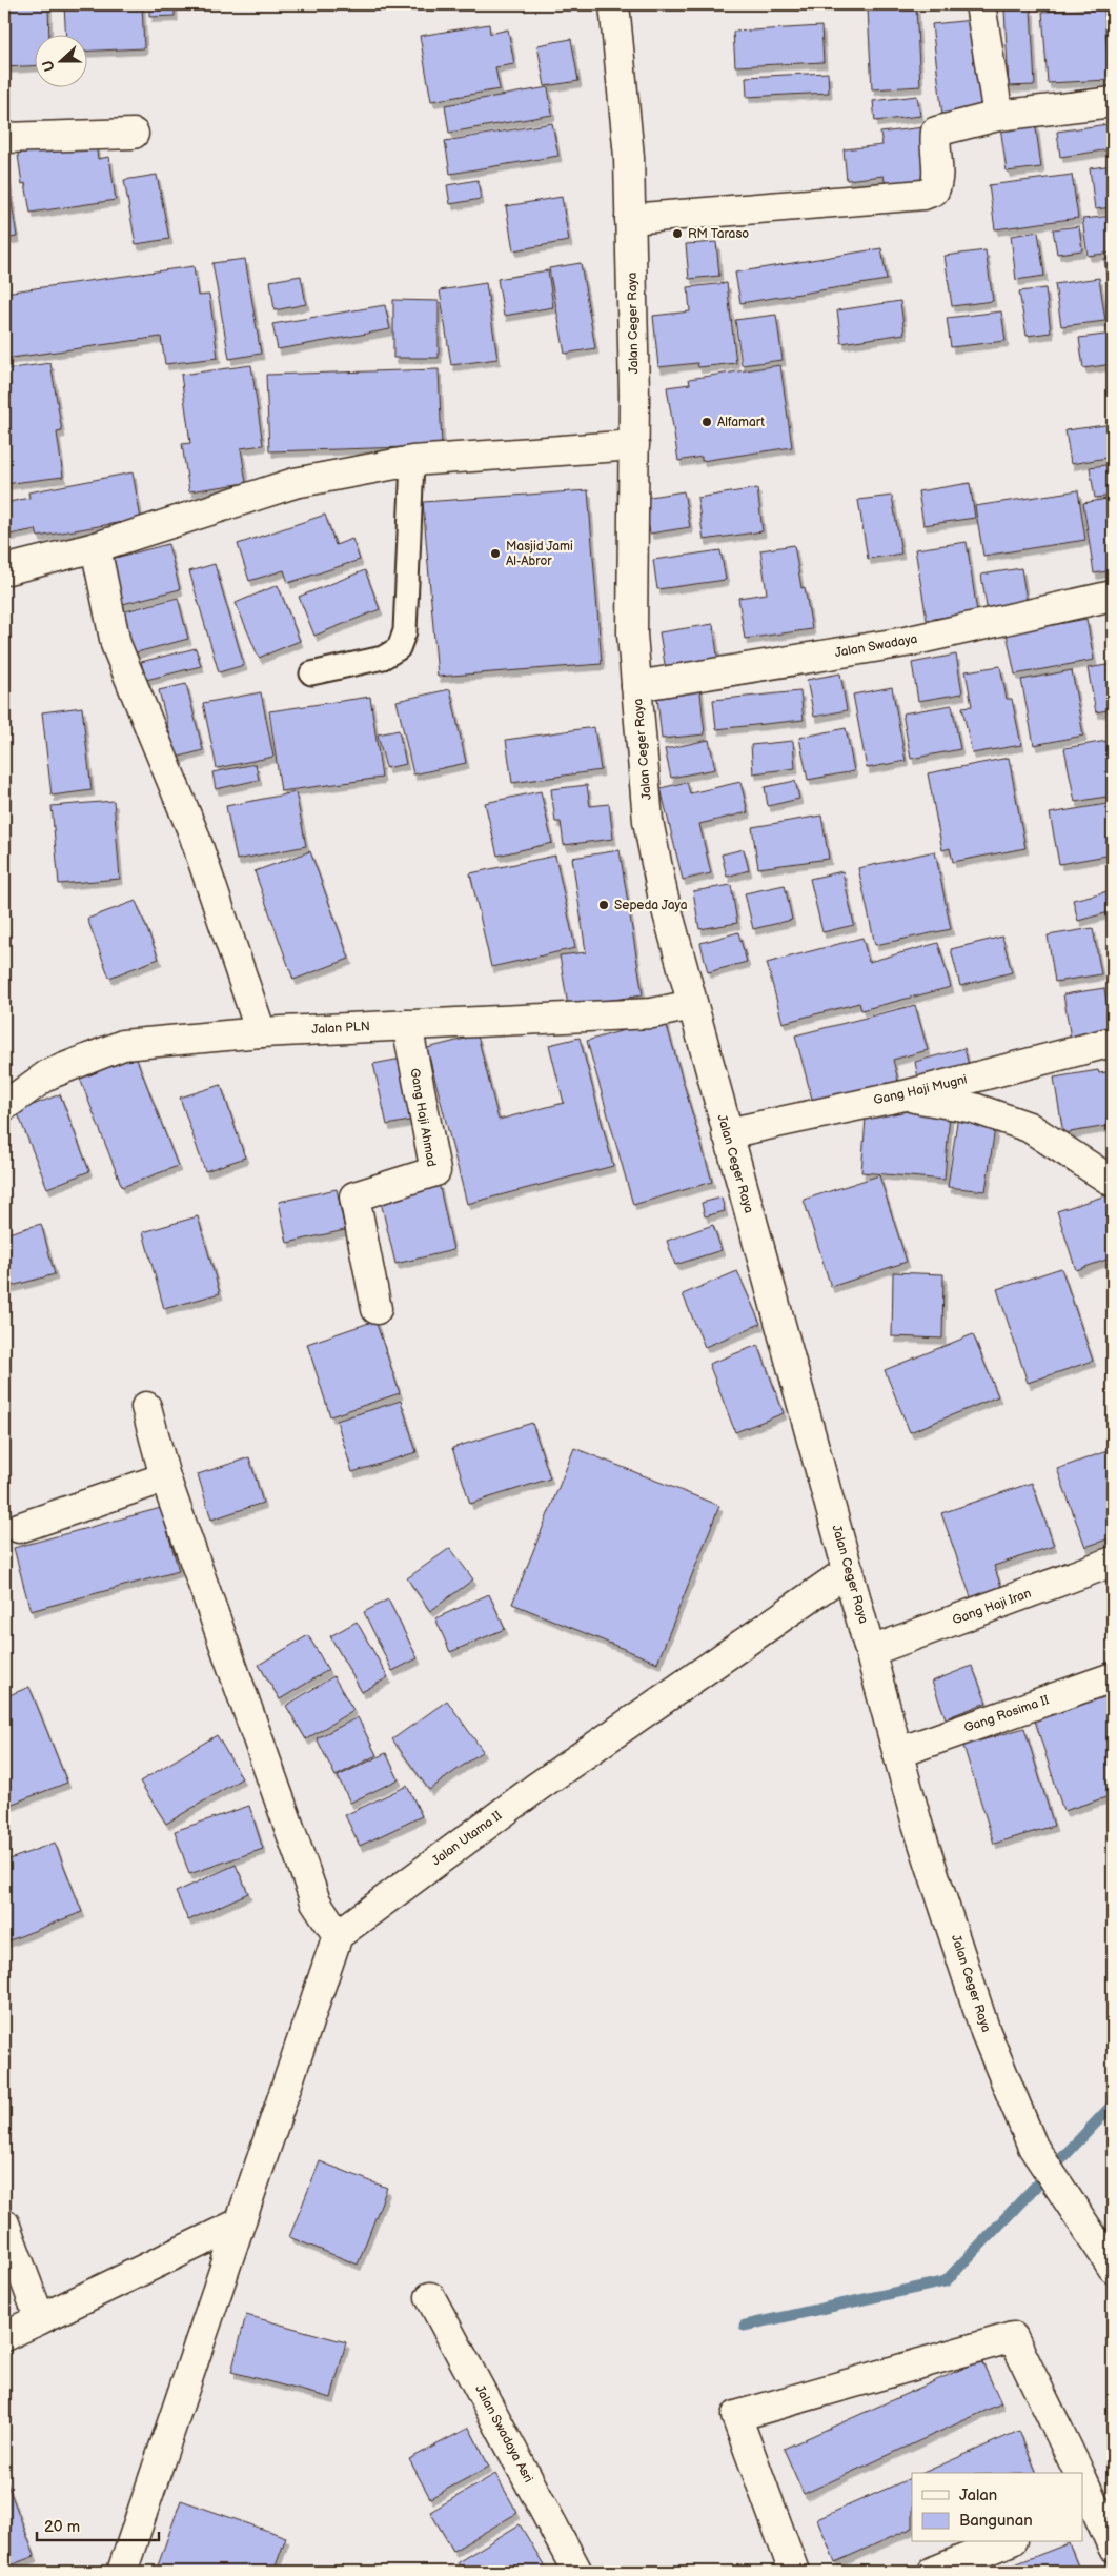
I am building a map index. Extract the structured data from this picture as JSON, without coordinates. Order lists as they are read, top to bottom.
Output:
{
  "streets": {
    "street": [
      "Jalan Ceger Raya",
      "Jalan Swadaya",
      "Jalan PLN",
      "Gang Haji Mugni",
      "Gang Haji Ahmad",
      "Gang Haji Iran",
      "Gang Rosima II",
      "Jalan Utama II",
      "Jalan Swadaya Asri"
    ]
  },
  "crossings": [
    ["Jalan Ceger Raya", "Jalan Swadaya"],
    ["Jalan Ceger Raya", "Jalan PLN"],
    ["Jalan Ceger Raya", "Gang Haji Mugni"],
    ["Jalan Ceger Raya", "Gang Haji Iran"],
    ["Jalan Ceger Raya", "Gang Rosima II"],
    ["Jalan Ceger Raya", "Jalan Utama II"],
    ["Jalan PLN", "Gang Haji Ahmad"]
  ],
  "places": [
    "RM Taraso",
    "Alfamart",
    "Masjid Jami Al-Abror",
    "Sepeda Jaya"
  ],
  "legend": ["Jalan", "Bangunan"],
  "scale_bar": "20 m",
  "north": "left"
}
